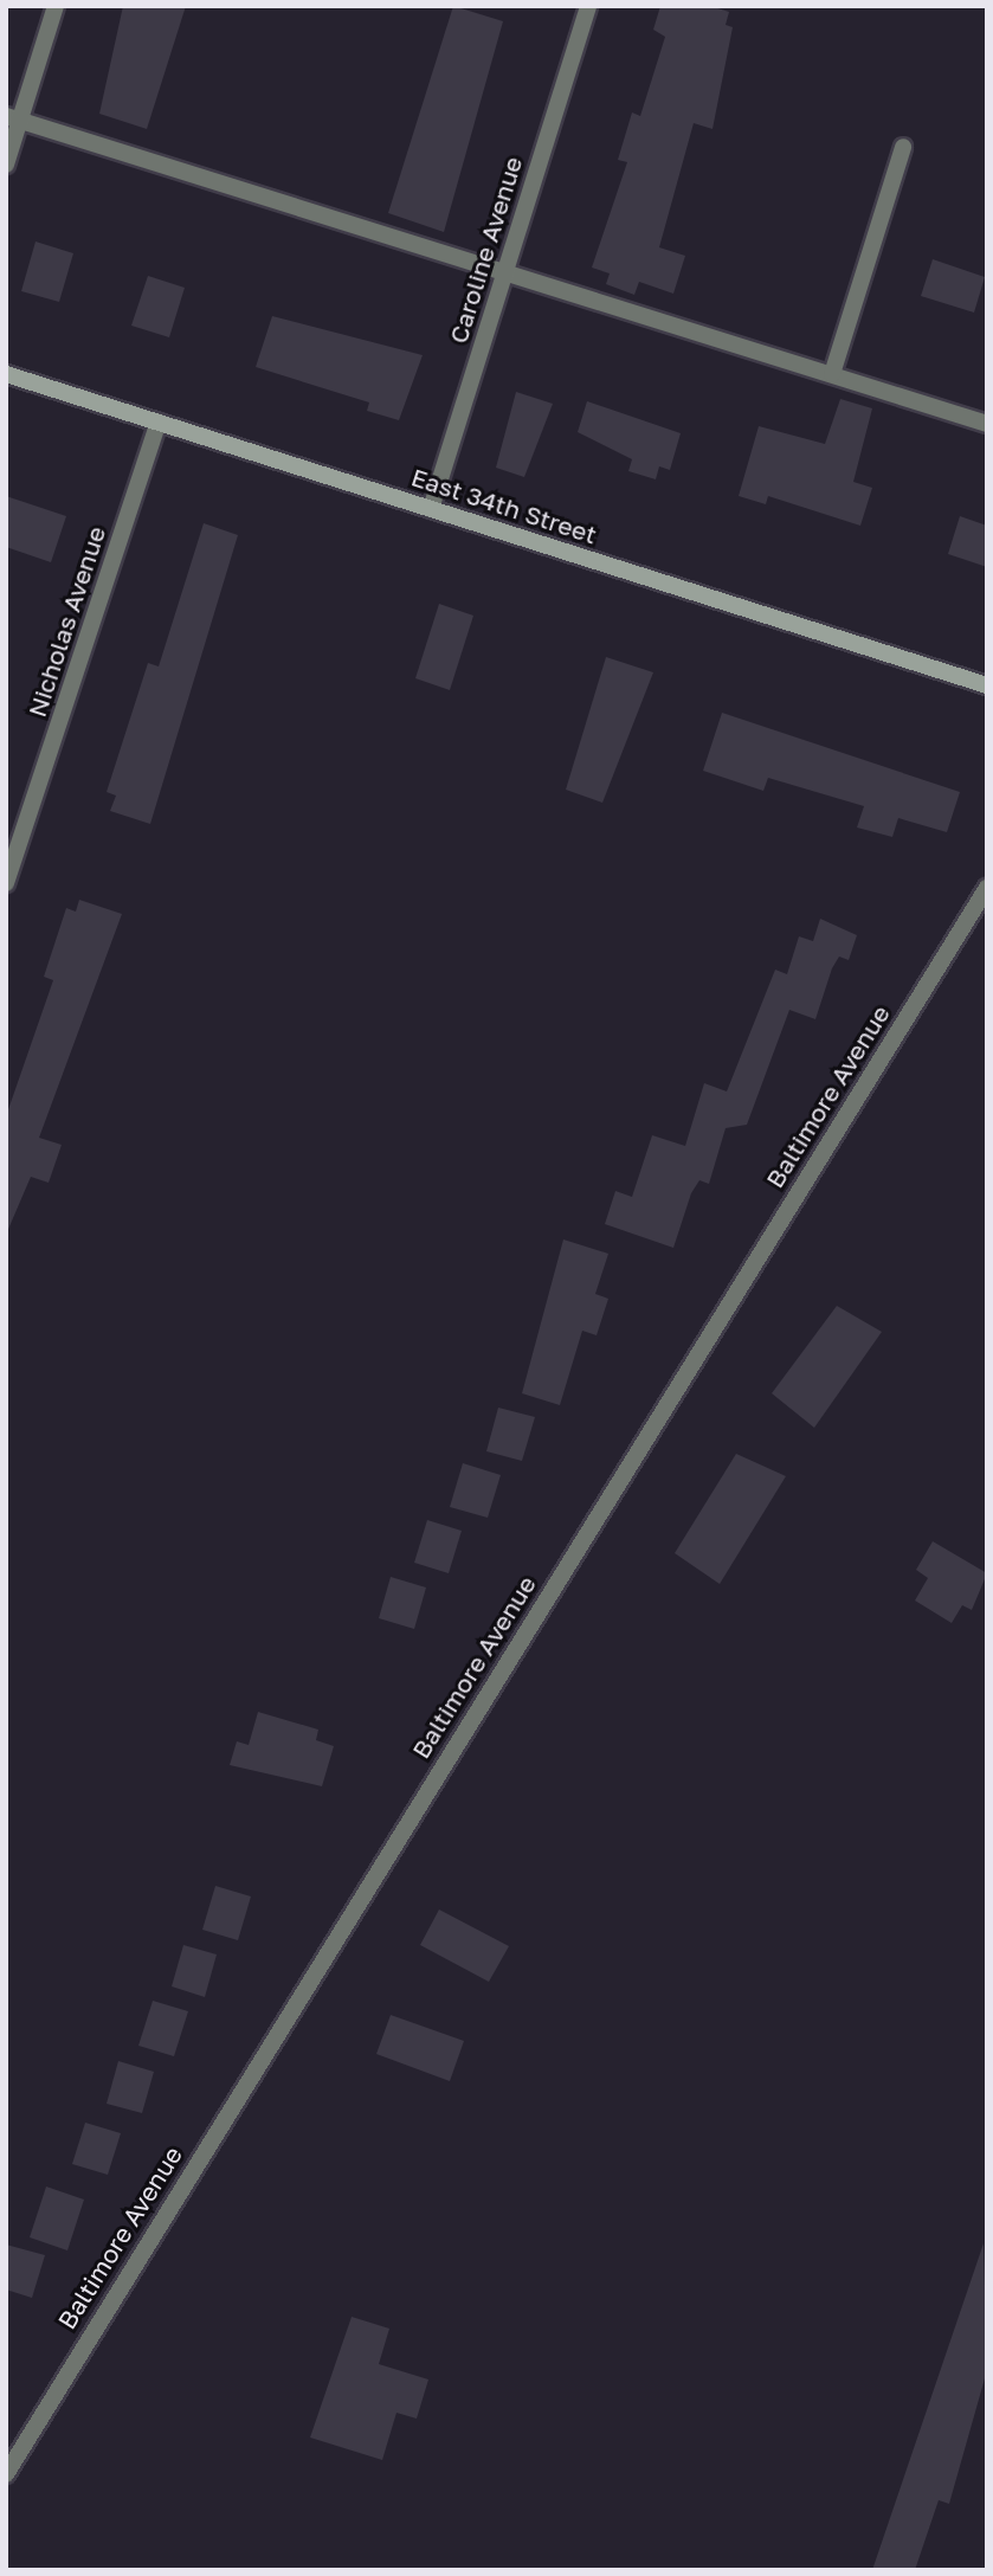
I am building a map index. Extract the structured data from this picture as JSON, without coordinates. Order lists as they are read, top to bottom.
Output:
{
  "streets": {
    "main road": ["East 34th Street"],
    "street": ["Caroline Avenue", "Nicholas Avenue", "Baltimore Avenue"]
  },
  "crossings": [
    ["Caroline Avenue", "East 34th Street"],
    ["East 34th Street", "Nicholas Avenue"]
  ]
}
